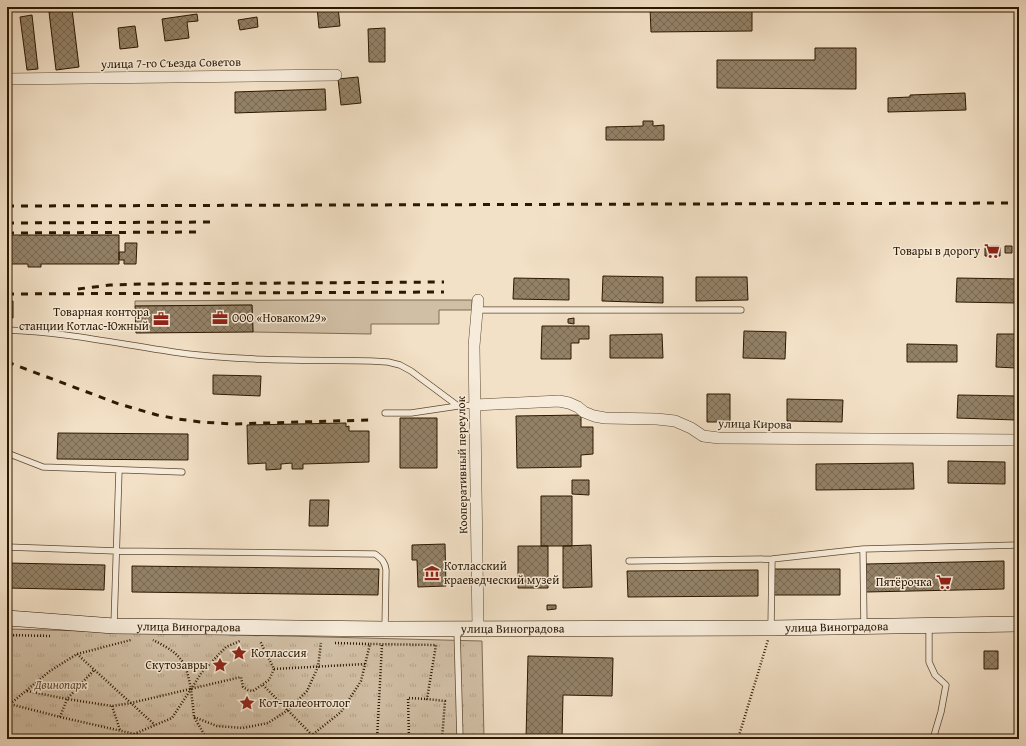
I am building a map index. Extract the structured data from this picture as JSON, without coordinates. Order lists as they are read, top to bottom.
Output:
{
  "streets": {
    "main road": ["улица Виноградова"],
    "street": ["улица 7-го Съезда Советов", "улица Кирова", "Кооперативный переулок"]
  },
  "crossings": [
    ["улица Кирова", "Кооперативный переулок"],
    ["Кооперативный переулок", "улица Виноградова"]
  ],
  "parks": ["Двинопарк"],
  "places": {
    "supermarket": ["Товары в дорогу", "Пятёрочка"],
    "office": ["ООО «Новаком29»", "Товарная контора станции Котлас-Южный"],
    "museum": ["Котласский краеведческий музей"],
    "place": ["Котлассия", "Скутозавры", "Кот-палеонтолог"]
  }
}
